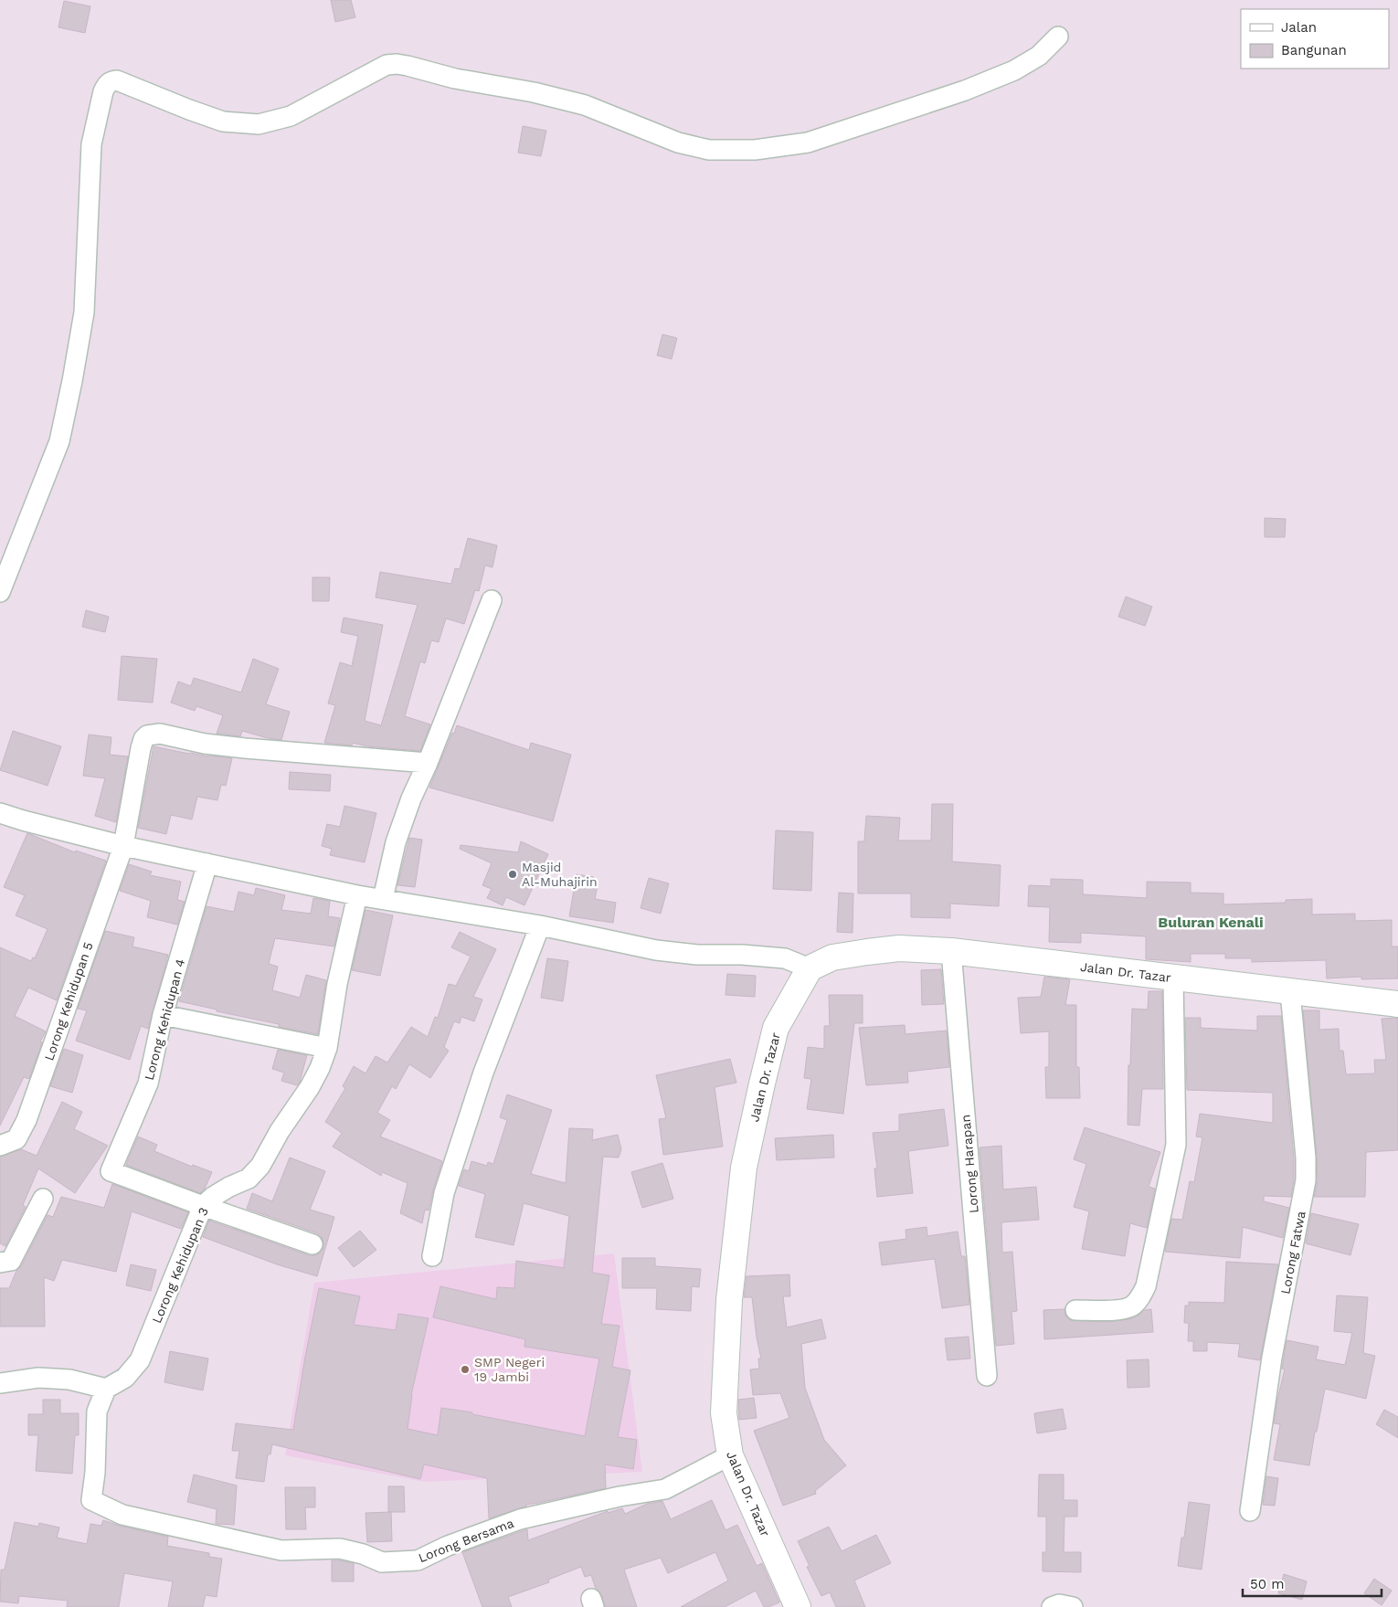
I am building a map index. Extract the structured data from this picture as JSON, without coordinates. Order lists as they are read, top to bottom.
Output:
{
  "streets": {
    "street": [
      "Jalan Dr. Tazar",
      "Lorong Kehidupan 5",
      "Lorong Kehidupan 4",
      "Lorong Harapan",
      "Lorong Fatwa",
      "Lorong Kehidupan 3",
      "Lorong Bersama"
    ]
  },
  "crossings": [
    ["Jalan Dr. Tazar", "Lorong Harapan"],
    ["Jalan Dr. Tazar", "Lorong Fatwa"],
    ["Jalan Dr. Tazar", "Lorong Bersama"],
    ["Lorong Kehidupan 4", "Lorong Kehidupan 3"],
    ["Lorong Kehidupan 3", "Lorong Bersama"]
  ],
  "districts": ["Buluran Kenali"],
  "places": ["Masjid Al-Muhajirin", "SMP Negeri 19 Jambi"],
  "legend": ["Jalan", "Bangunan"],
  "scale_bar": "50 m"
}
